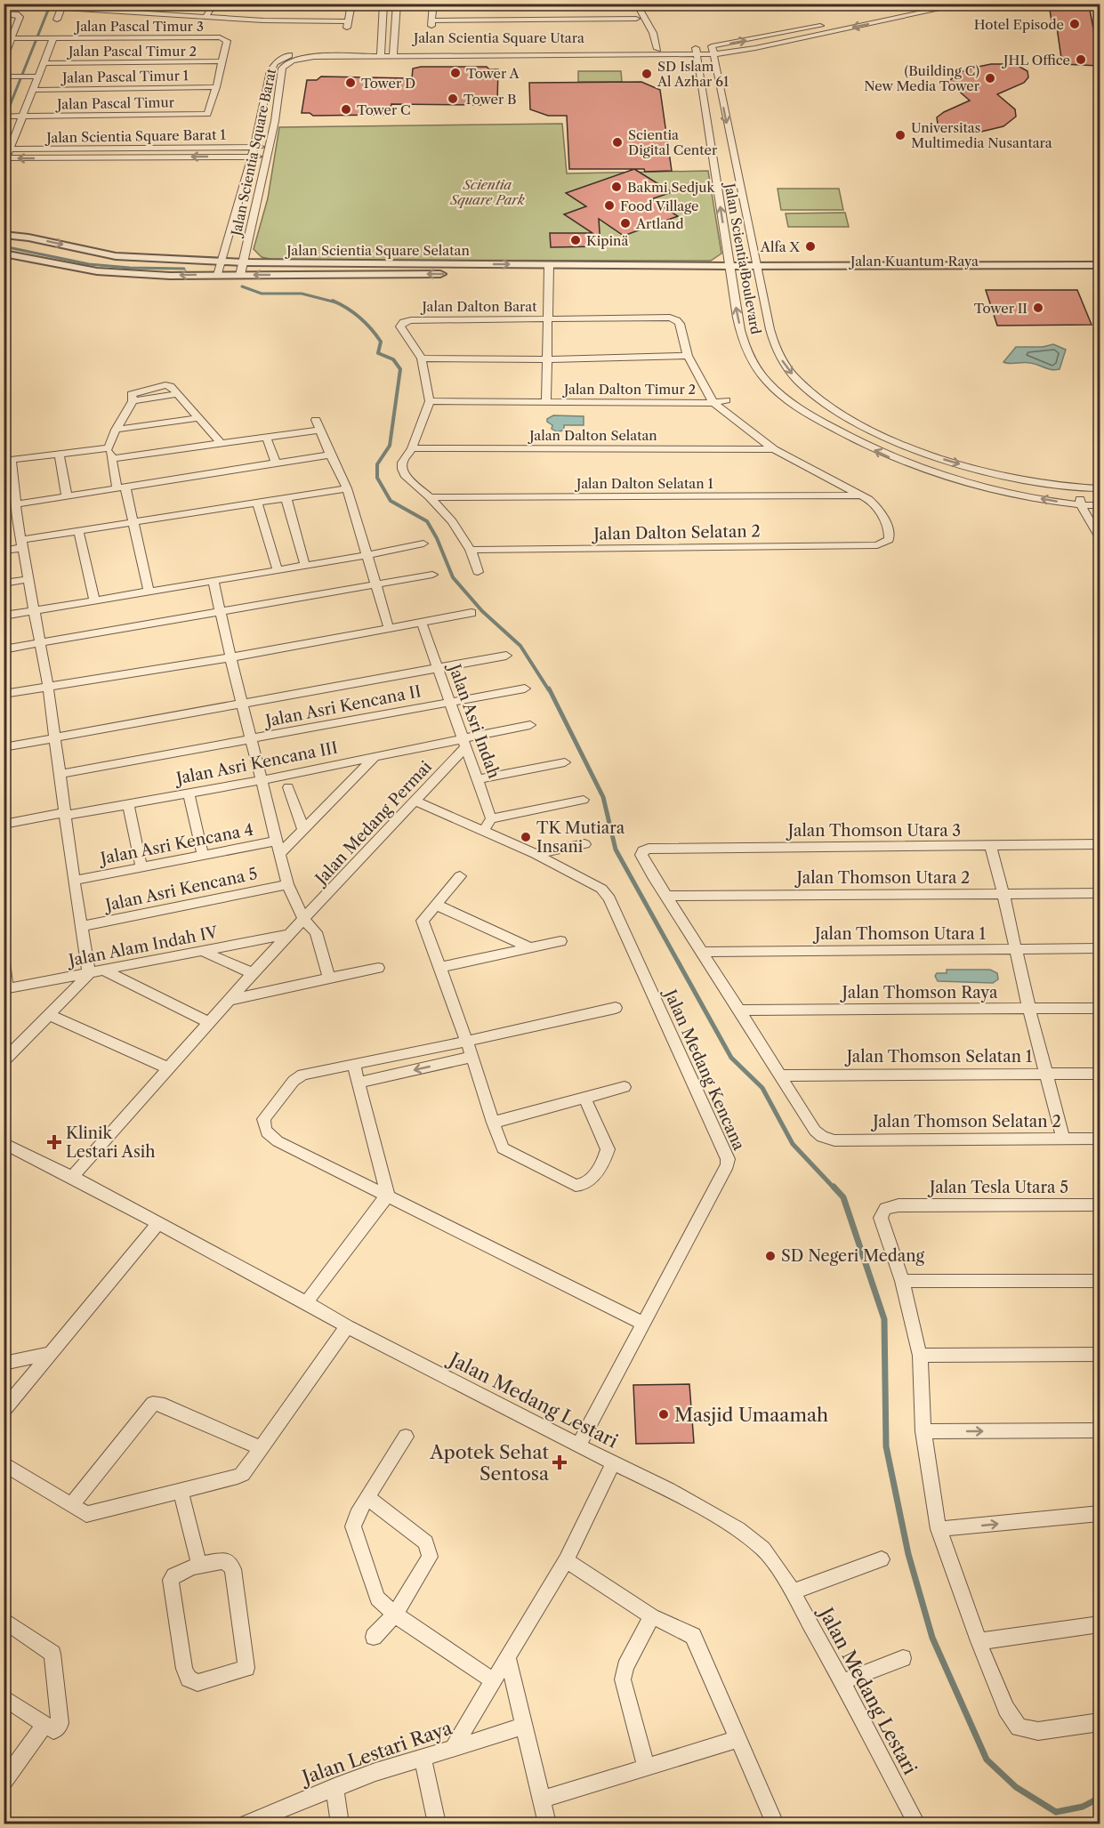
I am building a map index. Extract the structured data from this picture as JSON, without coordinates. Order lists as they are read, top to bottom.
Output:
{
  "streets": {
    "street": [
      "Jalan Pascal Timur 3",
      "Jalan Scientia Square Utara",
      "Jalan Pascal Timur 2",
      "Jalan Pascal Timur 1",
      "Jalan Pascal Timur",
      "Jalan Scientia Square Barat 1",
      "Jalan Scientia Square Barat",
      "Jalan Scientia Square Selatan",
      "Jalan Scientia Boulevard",
      "Jalan Kuantum Raya",
      "Jalan Dalton Barat",
      "Jalan Dalton Timur 2",
      "Jalan Dalton Selatan",
      "Jalan Dalton Selatan 1",
      "Jalan Dalton Selatan 2",
      "Jalan Asri Kencana II",
      "Jalan Asri Indah",
      "Jalan Asri Kencana III",
      "Jalan Medang Permai",
      "Jalan Thomson Utara 3",
      "Jalan Asri Kencana 4",
      "Jalan Thomson Utara 2",
      "Jalan Asri Kencana 5",
      "Jalan Thomson Utara 1",
      "Jalan Alam Indah IV",
      "Jalan Thomson Raya",
      "Jalan Thomson Selatan 1",
      "Jalan Medang Kencana",
      "Jalan Thomson Selatan 2",
      "Jalan Tesla Utara 5",
      "Jalan Medang Lestari",
      "Jalan Lestari Raya"
    ]
  },
  "crossings": [
    ["Jalan Pascal Timur 3", "Jalan Pascal Timur 2"],
    ["Jalan Scientia Square Utara", "Jalan Scientia Square Barat"],
    ["Jalan Scientia Square Utara", "Jalan Scientia Boulevard"],
    ["Jalan Pascal Timur 1", "Jalan Pascal Timur"],
    ["Jalan Scientia Square Barat 1", "Jalan Scientia Square Barat"],
    ["Jalan Scientia Square Barat", "Jalan Scientia Square Selatan"],
    ["Jalan Scientia Square Selatan", "Jalan Scientia Boulevard"],
    ["Jalan Scientia Square Selatan", "Jalan Kuantum Raya"],
    ["Jalan Scientia Boulevard", "Jalan Kuantum Raya"],
    ["Jalan Dalton Selatan 1", "Jalan Dalton Selatan 2"],
    ["Jalan Asri Kencana II", "Jalan Asri Indah"],
    ["Jalan Asri Kencana II", "Jalan Asri Kencana III"],
    ["Jalan Asri Indah", "Jalan Asri Kencana III"],
    ["Jalan Asri Indah", "Jalan Medang Permai"],
    ["Jalan Asri Indah", "Jalan Medang Kencana"],
    ["Jalan Asri Kencana III", "Jalan Medang Permai"],
    ["Jalan Medang Permai", "Jalan Alam Indah IV"],
    ["Jalan Medang Permai", "Jalan Medang Kencana"],
    ["Jalan Medang Permai", "Jalan Medang Lestari"],
    ["Jalan Thomson Utara 3", "Jalan Thomson Utara 2"],
    ["Jalan Thomson Selatan 1", "Jalan Thomson Selatan 2"],
    ["Jalan Medang Kencana", "Jalan Medang Lestari"]
  ],
  "parks": ["Scientia Square Park"],
  "places": {
    "other": [
      "Hotel Episode",
      "JHL Office",
      "Tower A",
      "SD Islam Al Azhar 61",
      "(Building C) New Media Tower",
      "Tower D",
      "Tower B",
      "Tower C",
      "Universitas Multimedia Nusantara",
      "Scientia Digital Center",
      "Bakmi Sedjuk",
      "Food Village",
      "Artland",
      "Kipinä",
      "Alfa X",
      "Tower II",
      "TK Mutiara Insani",
      "SD Negeri Medang",
      "Masjid Umaamah"
    ],
    "health": ["Klinik Lestari Asih", "Apotek Sehat Sentosa"]
  }
}
